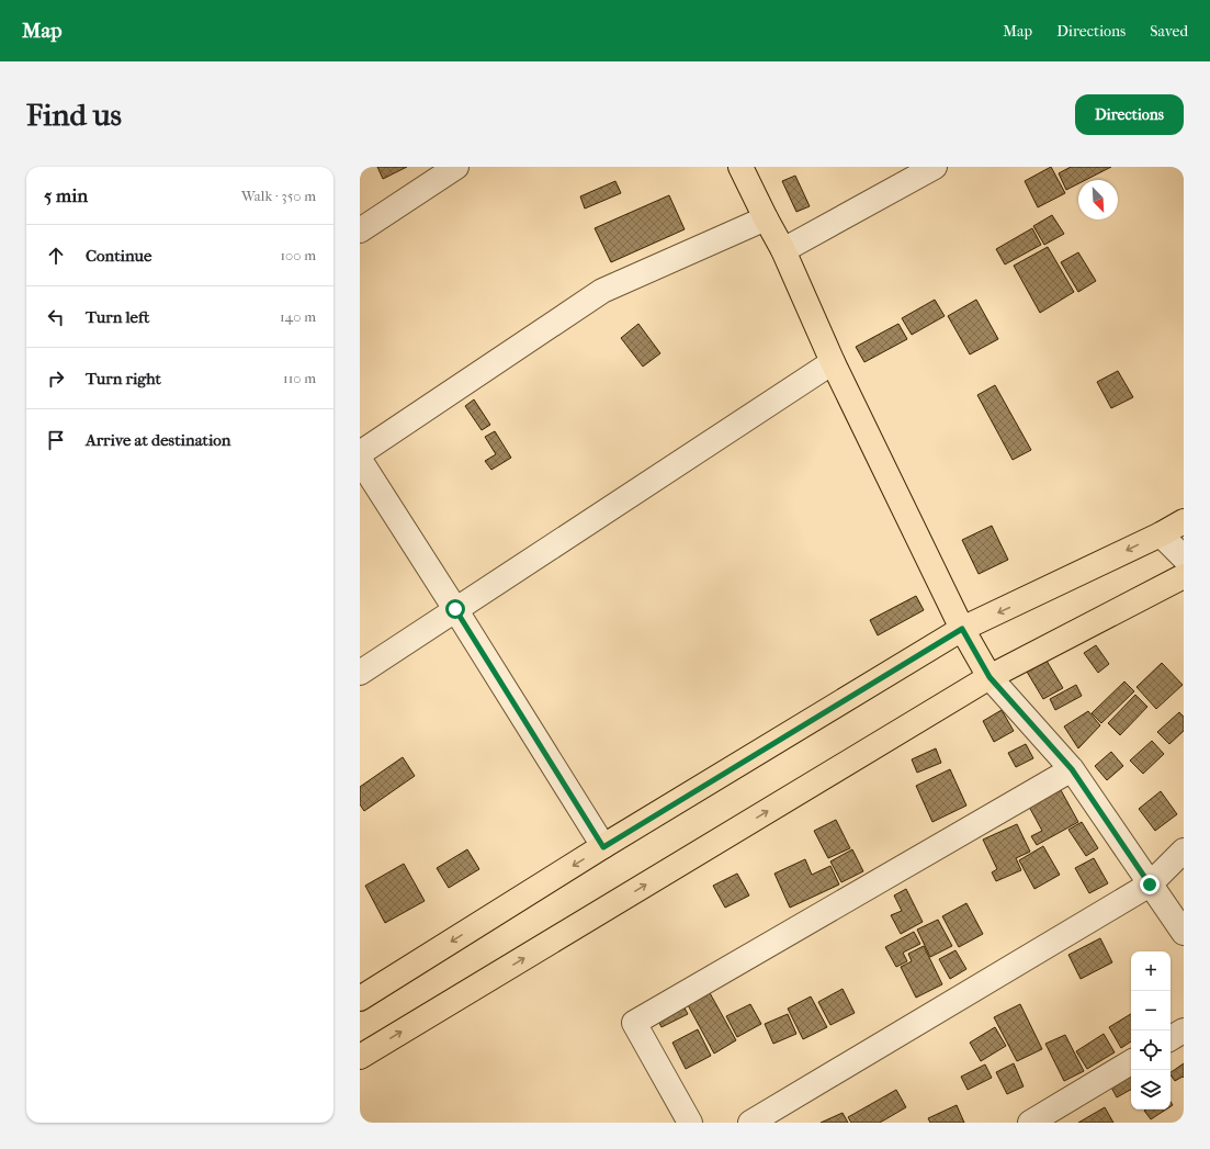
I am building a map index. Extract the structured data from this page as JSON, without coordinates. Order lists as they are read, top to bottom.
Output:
{
  "north": "bottom right",
  "page": {
    "header": "Map",
    "nav": ["Map", "Directions", "Saved"],
    "buttons": "Directions",
    "title": "Find us",
    "heading": ["5 min", "Walk · 350 m"],
    "list": [
      ["Continue", "100 m"],
      ["Turn left", "140 m"],
      ["Turn right", "110 m"],
      "Arrive at destination"
    ],
    "map_buttons": ["+", "−"]
  }
}
